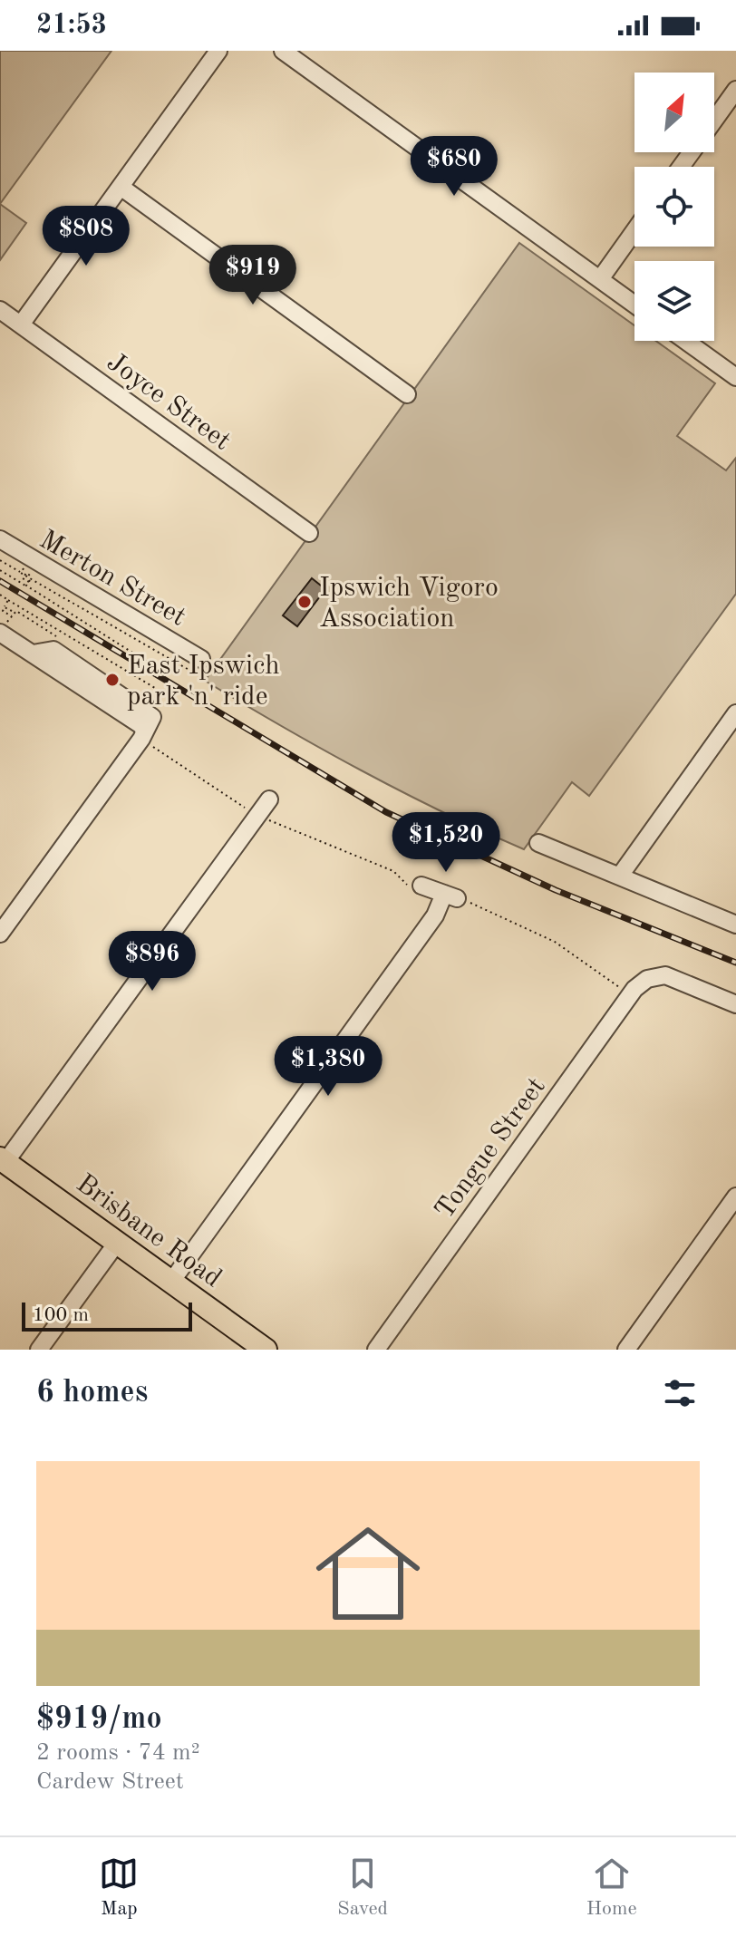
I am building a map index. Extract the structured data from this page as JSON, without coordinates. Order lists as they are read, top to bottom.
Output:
{
  "streets": {
    "main road": ["Brisbane Road"],
    "street": ["Joyce Street", "Merton Street", "Tongue Street"]
  },
  "places": ["Ipswich Vigoro Association", "East Ipswich park 'n' ride"],
  "scale_bar": "100 m",
  "north": "top right",
  "page": {
    "status": "21:53",
    "price": [
      "$680",
      "$808",
      "$919",
      "$1,520",
      "$896",
      "$1,380"
    ],
    "scale": "100 m",
    "heading": "6 homes",
    "list": [
      {
        "name": "$919/mo",
        "note": "2 rooms · 74 m² · Cardew Street"
      }
    ],
    "tabs": ["Map", "Saved", "Home"]
  }
}
